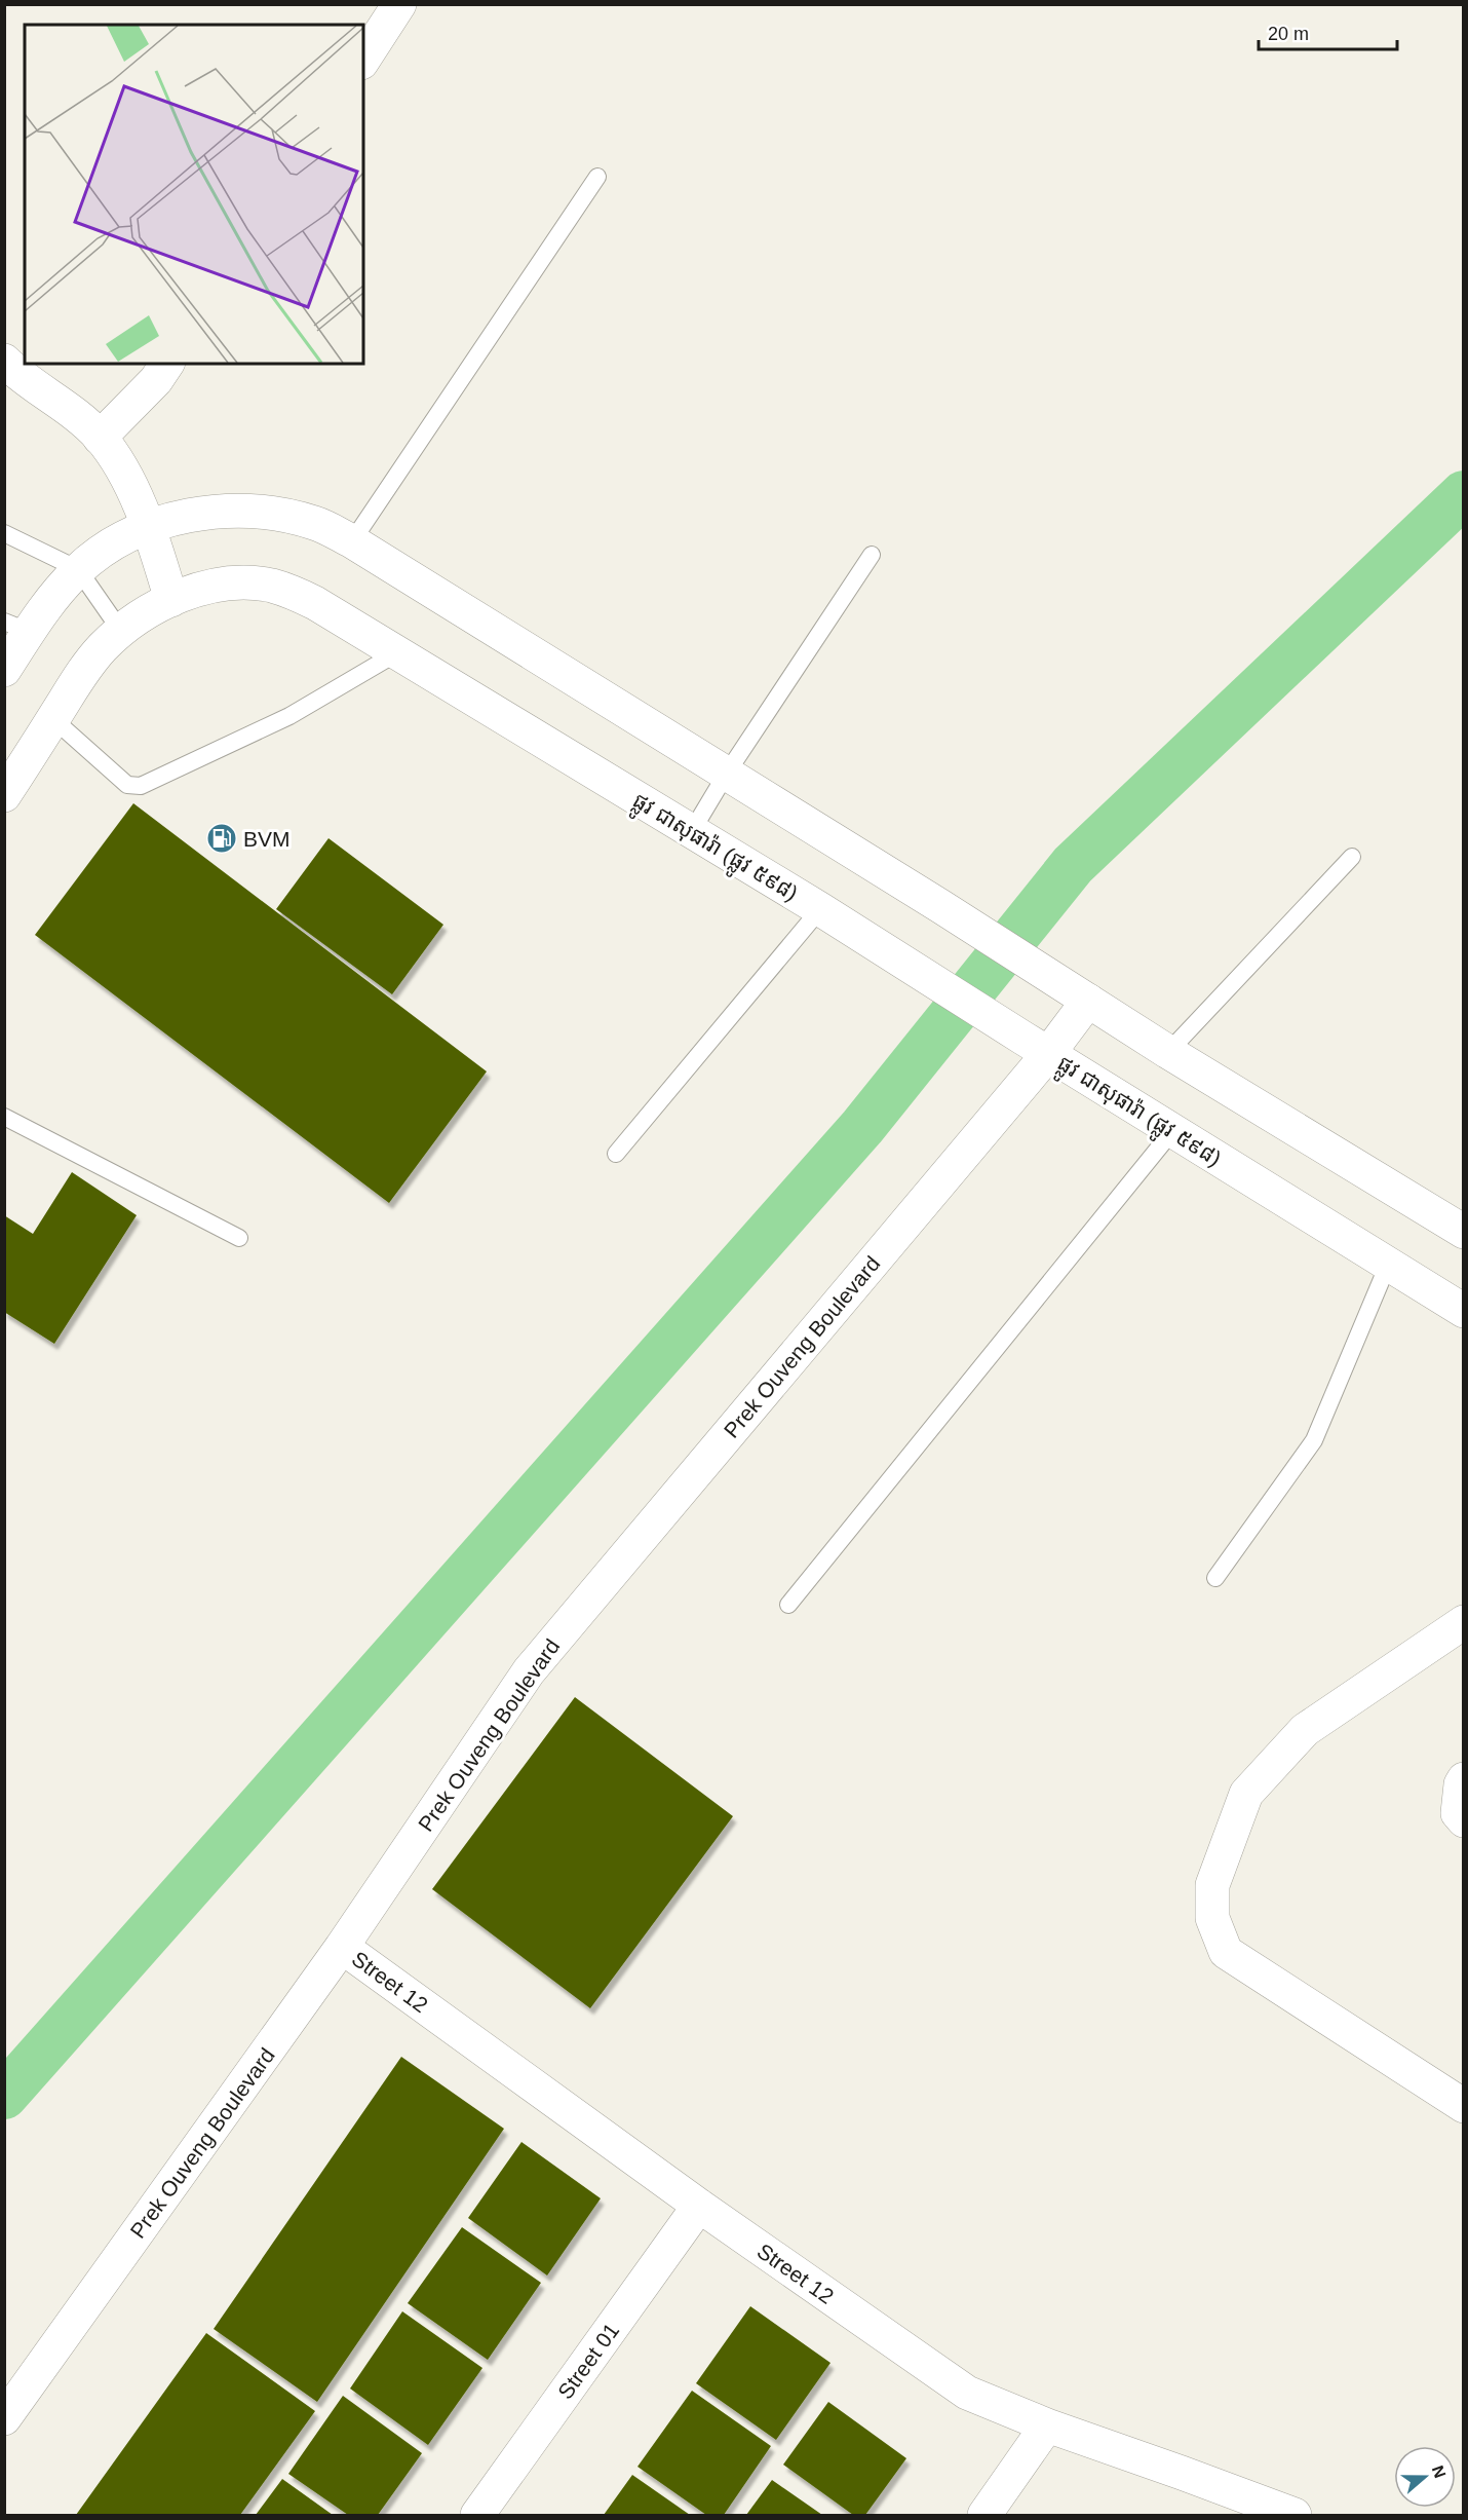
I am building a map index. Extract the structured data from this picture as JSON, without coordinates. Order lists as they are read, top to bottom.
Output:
{
  "streets": {
    "street": [
      "ផ្លូវ ជាសុផារ៉ា (ផ្លូវ ៥៩៨)",
      "Prek Ouveng Boulevard",
      "Street 12",
      "Street 01"
    ]
  },
  "crossings": [
    ["ផ្លូវ ជាសុផារ៉ា (ផ្លូវ ៥៩៨)", "Prek Ouveng Boulevard"],
    ["Prek Ouveng Boulevard", "Street 12"],
    ["Street 12", "Street 01"]
  ],
  "places": {
    "fuel station": ["BVM"]
  },
  "scale_bar": "20 m",
  "north": "right"
}
